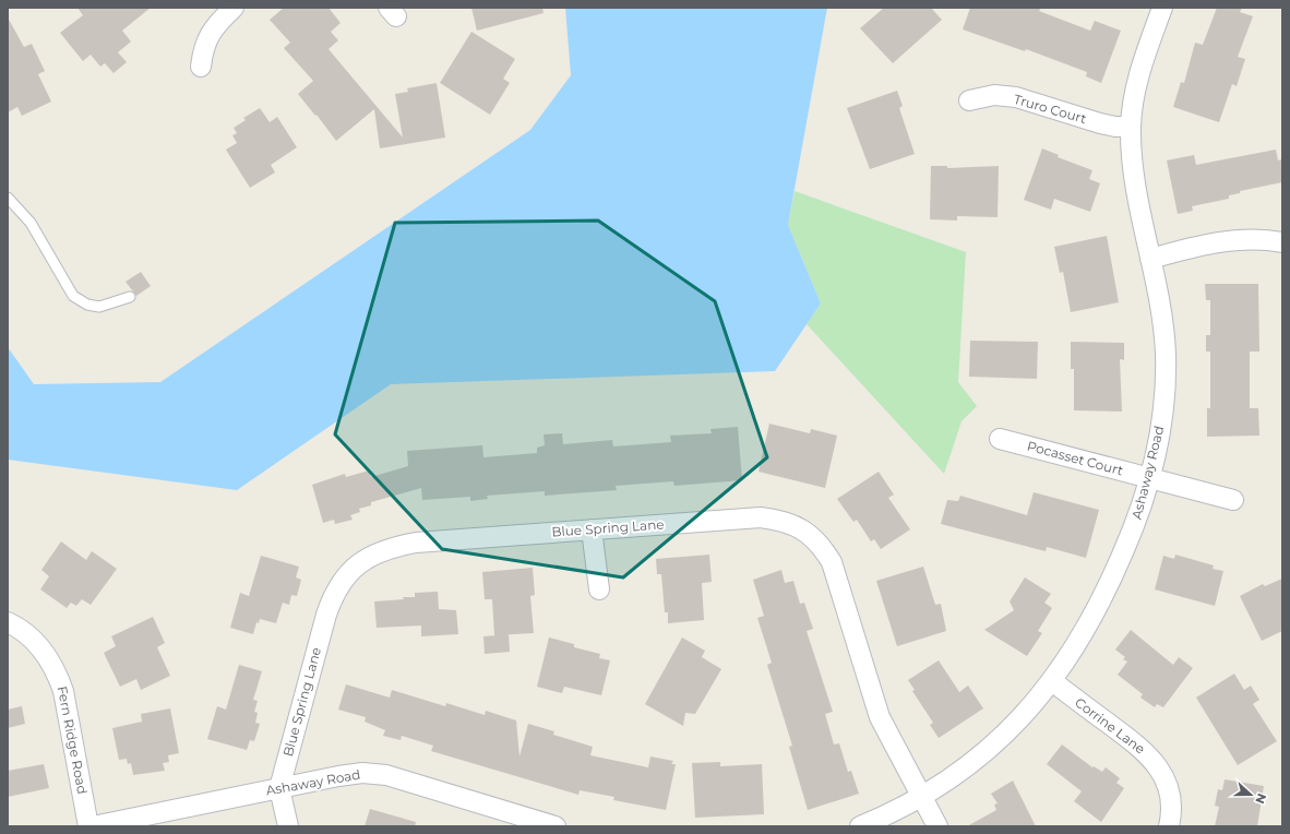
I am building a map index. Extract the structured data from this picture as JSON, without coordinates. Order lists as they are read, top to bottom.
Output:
{
  "streets": {
    "street": [
      "Truro Court",
      "Pocasset Court",
      "Ashaway Road",
      "Blue Spring Lane",
      "Corrine Lane",
      "Fern Ridge Road"
    ]
  },
  "crossings": [
    ["Truro Court", "Ashaway Road"],
    ["Pocasset Court", "Ashaway Road"],
    ["Ashaway Road", "Blue Spring Lane"],
    ["Ashaway Road", "Corrine Lane"]
  ],
  "north": "right"
}
